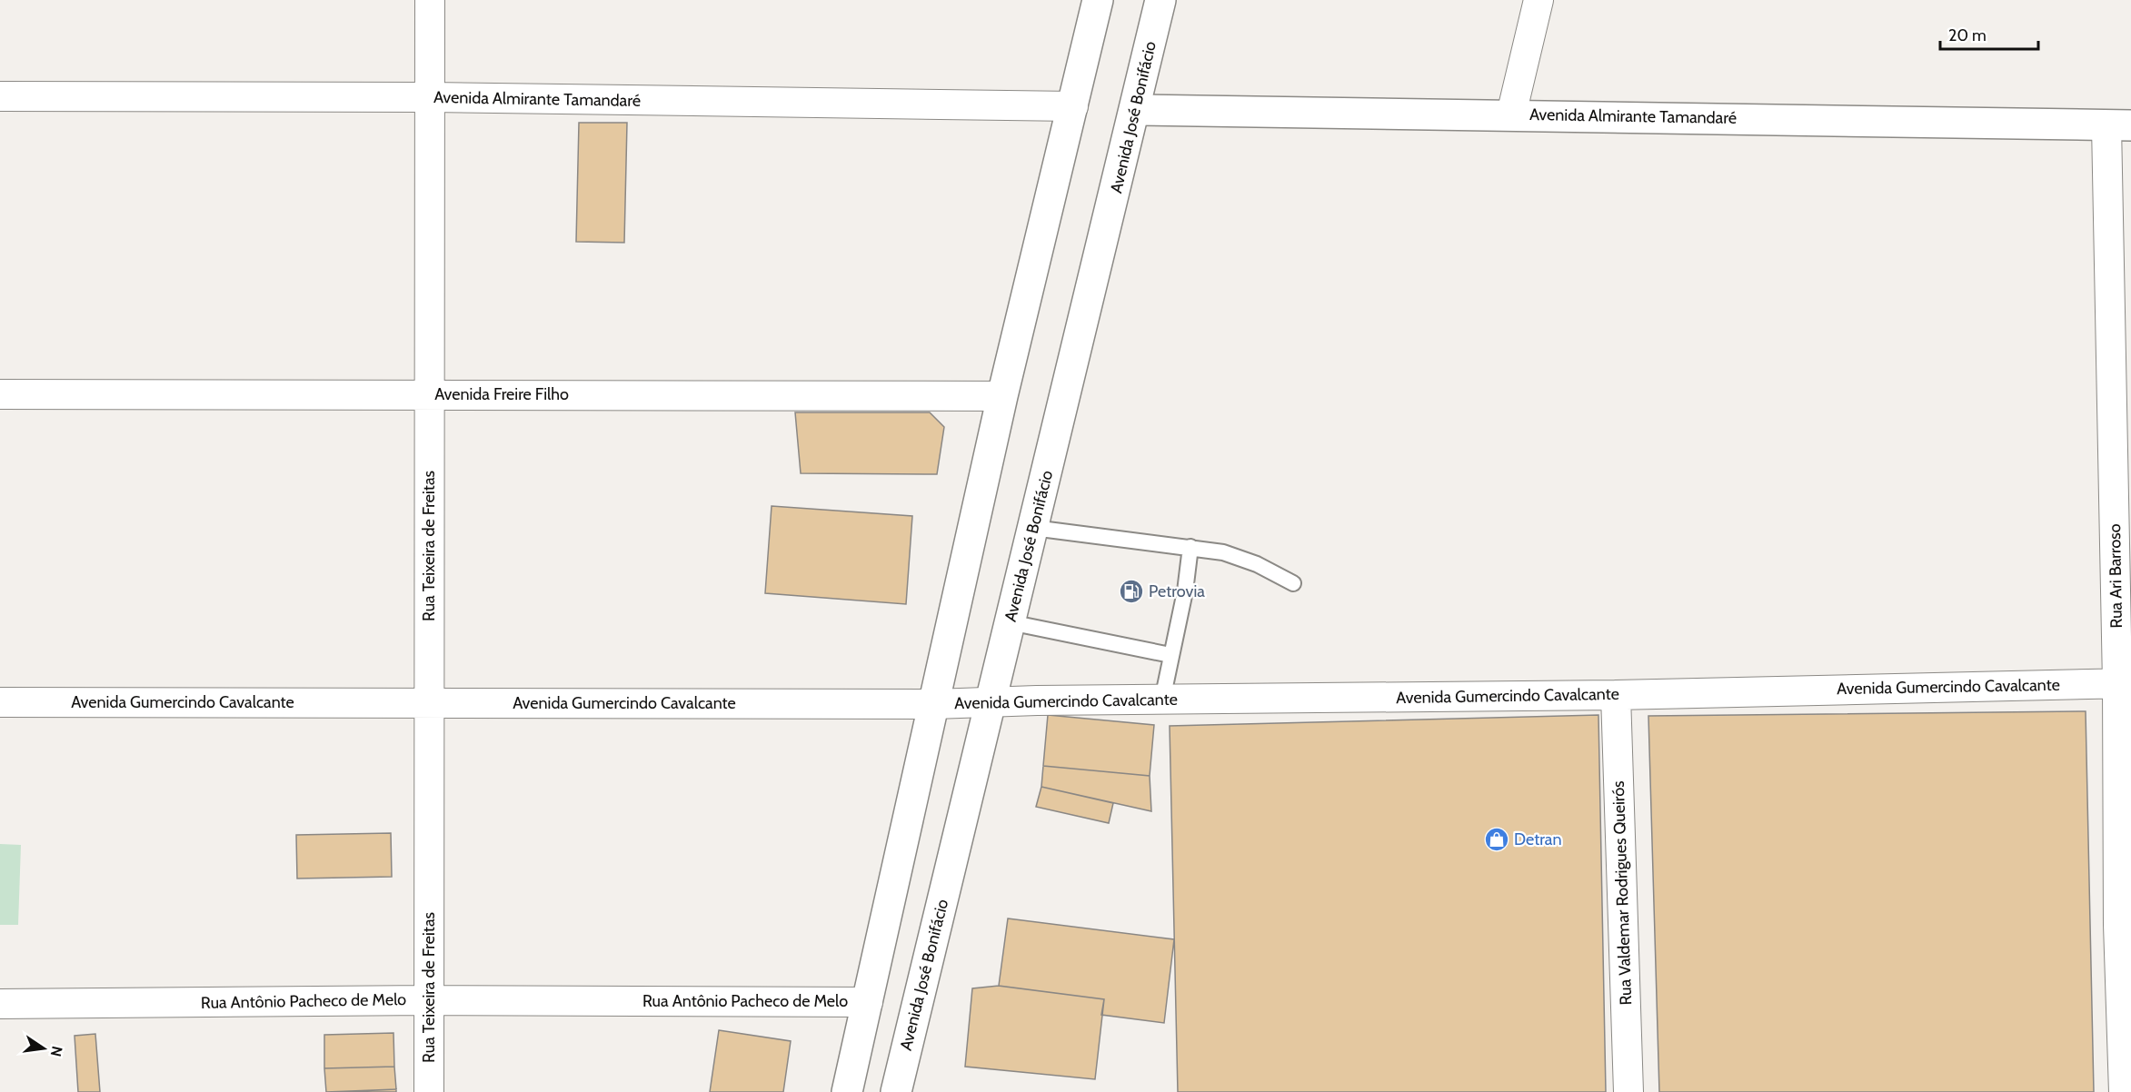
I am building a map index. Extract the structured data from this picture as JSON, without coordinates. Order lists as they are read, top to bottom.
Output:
{
  "streets": {
    "main road": ["Avenida Almirante Tamandaré", "Avenida José Bonifácio"],
    "street": [
      "Avenida Freire Filho",
      "Rua Teixeira de Freitas",
      "Rua Ari Barroso",
      "Avenida Gumercindo Cavalcante",
      "Rua Valdemar Rodrigues Queirós",
      "Rua Antônio Pacheco de Melo"
    ]
  },
  "crossings": [
    ["Avenida Almirante Tamandaré", "Avenida José Bonifácio"],
    ["Avenida Almirante Tamandaré", "Rua Teixeira de Freitas"],
    ["Avenida Almirante Tamandaré", "Rua Ari Barroso"],
    ["Avenida José Bonifácio", "Avenida Gumercindo Cavalcante"],
    ["Avenida Freire Filho", "Rua Teixeira de Freitas"],
    ["Rua Teixeira de Freitas", "Avenida Gumercindo Cavalcante"],
    ["Rua Teixeira de Freitas", "Rua Antônio Pacheco de Melo"],
    ["Rua Ari Barroso", "Avenida Gumercindo Cavalcante"],
    ["Avenida Gumercindo Cavalcante", "Rua Valdemar Rodrigues Queirós"]
  ],
  "places": {
    "fuel station": ["Petrovia"],
    "shop": ["Detran"]
  },
  "scale_bar": "20 m",
  "north": "right"
}
